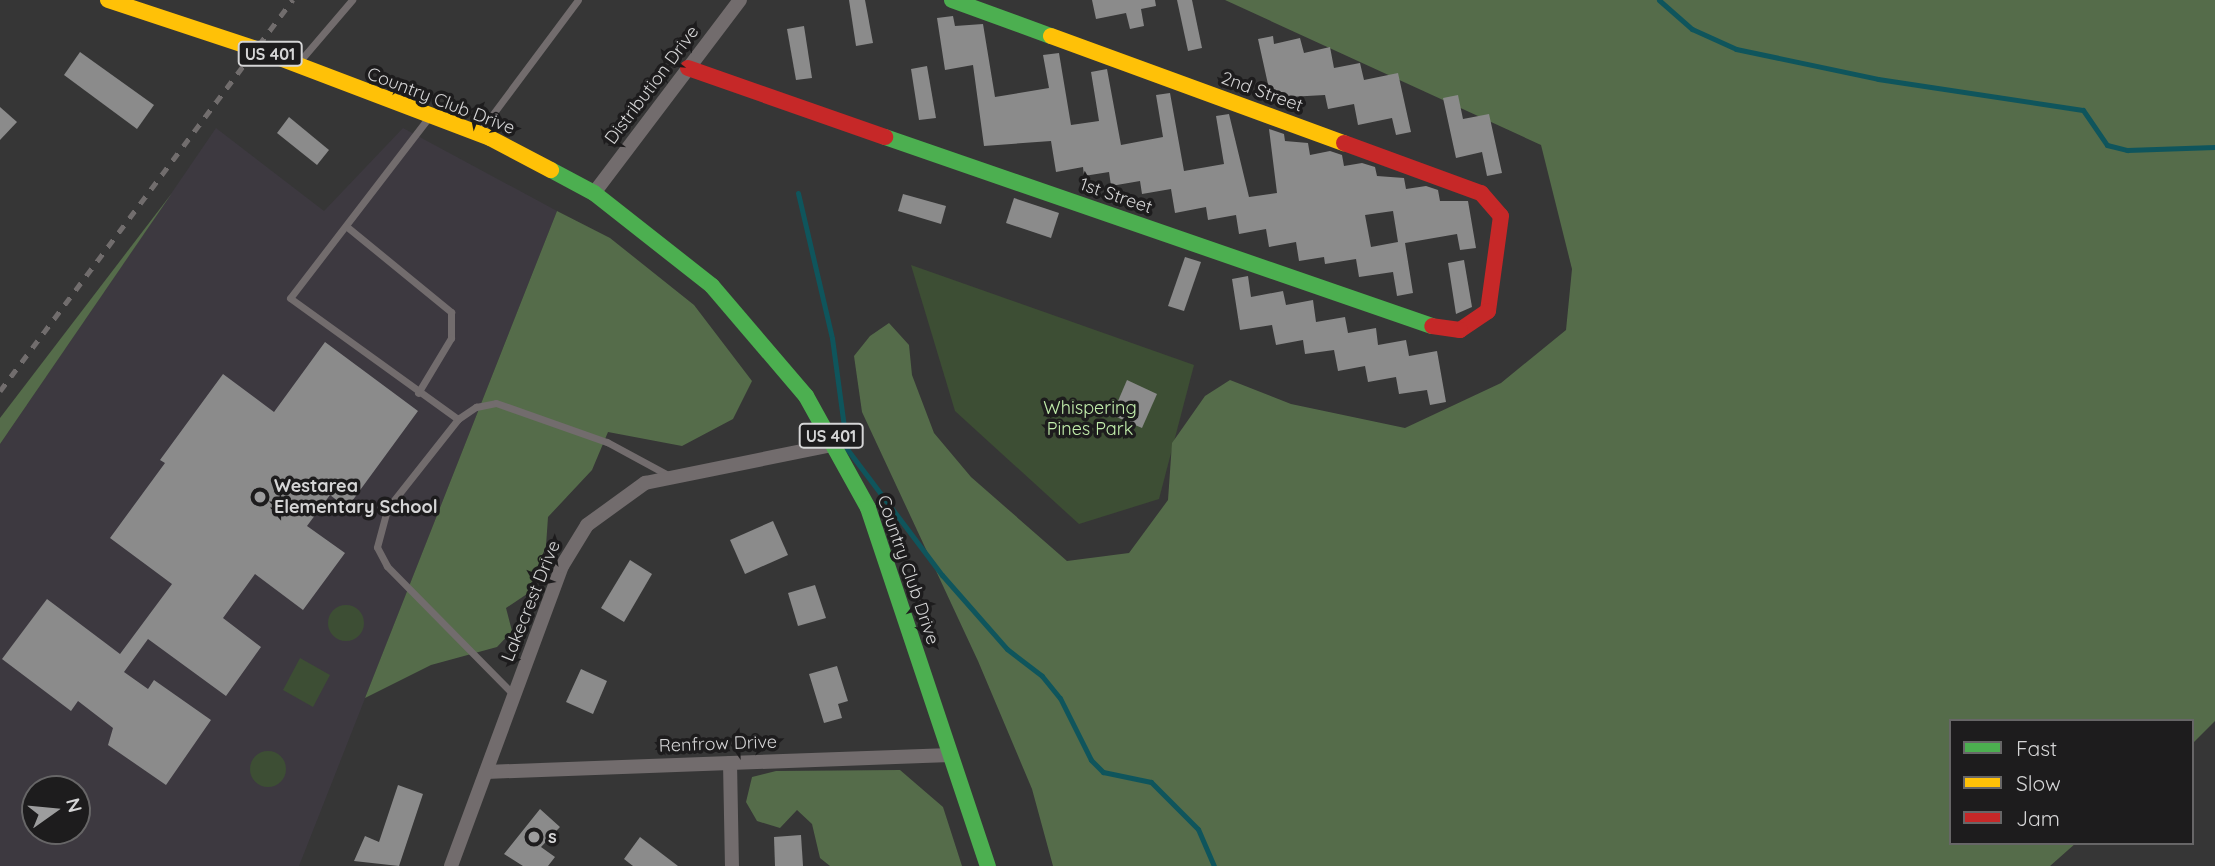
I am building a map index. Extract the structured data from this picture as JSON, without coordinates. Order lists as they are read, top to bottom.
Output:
{
  "streets": {
    "street": [
      "US 401",
      "Distribution Drive",
      "2nd Street",
      "Country Club Drive",
      "1st Street",
      "Lakecrest Drive",
      "Renfrow Drive"
    ]
  },
  "crossings": [
    ["Distribution Drive", "Country Club Drive"],
    ["Distribution Drive", "1st Street"],
    ["2nd Street", "1st Street"],
    ["Country Club Drive", "Lakecrest Drive"],
    ["Country Club Drive", "Renfrow Drive"],
    ["Lakecrest Drive", "Renfrow Drive"]
  ],
  "parks": ["Whispering Pines Park"],
  "places": ["Westarea Elementary School", "s"],
  "legend": ["Fast", "Slow", "Jam"],
  "north": "right"
}
